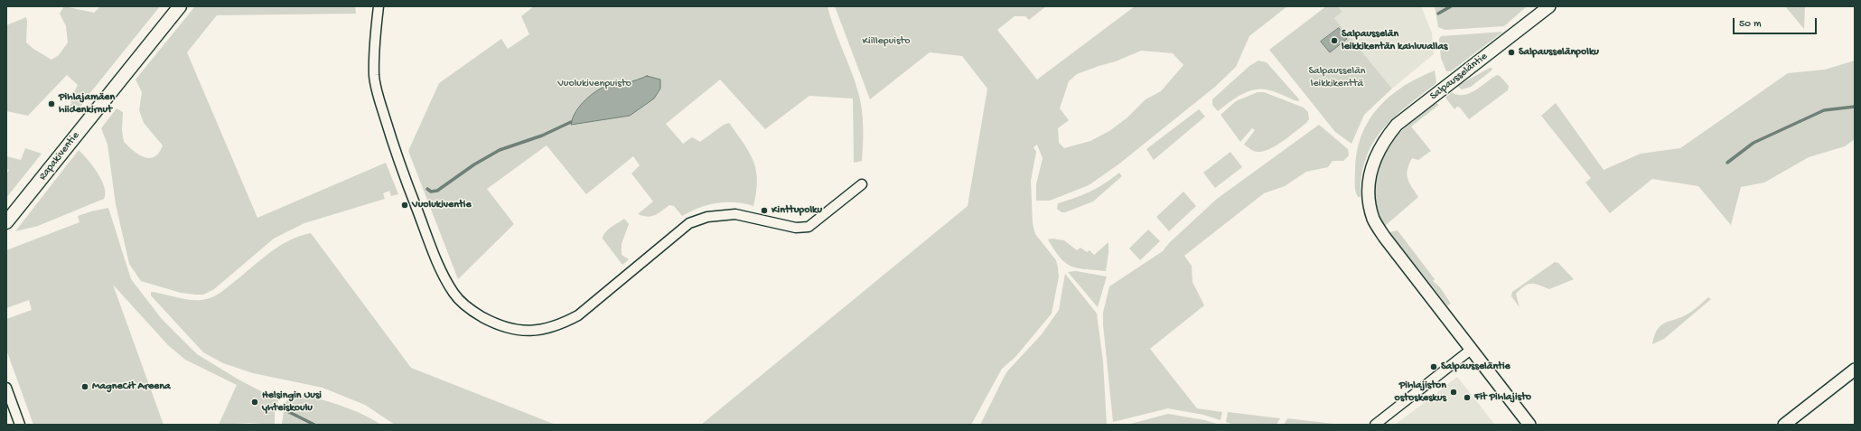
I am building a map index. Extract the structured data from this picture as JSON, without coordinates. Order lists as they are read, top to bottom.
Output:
{
  "streets": {
    "main road": ["Rapakiventie"],
    "street": ["Salpausseläntie"]
  },
  "parks": ["Kiillepuisto", "Salpausselän leikkikenttä", "Vuolukivenpuisto"],
  "places": [
    "Salpausselän leikkikentän kahluuallas",
    "Salpausselänpolku",
    "Pihlajamäen hiidenkirnut",
    "Vuolukiventie",
    "Kinttupolku",
    "Salpausseläntie",
    "MagneCit Areena",
    "Pihlajiston ostoskeskus",
    "Fit Pihlajisto",
    "Helsingin Uusi yhteiskoulu"
  ],
  "scale_bar": "50 m"
}
